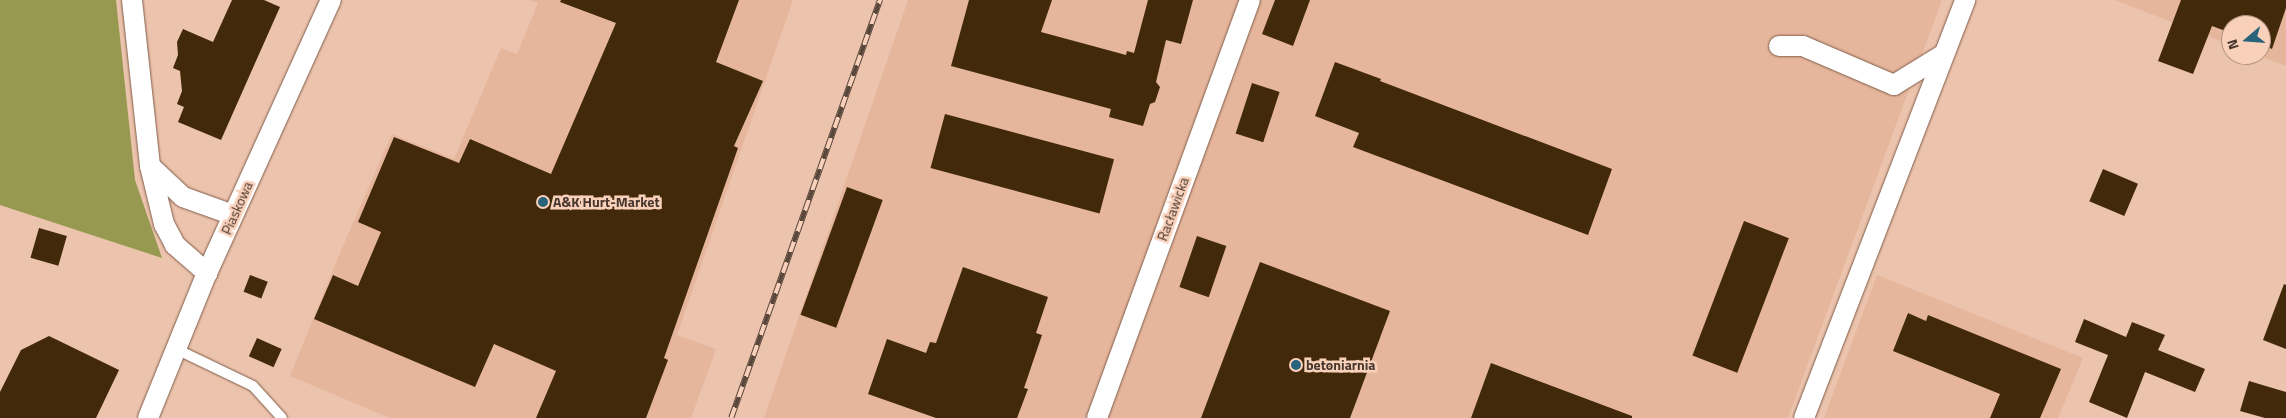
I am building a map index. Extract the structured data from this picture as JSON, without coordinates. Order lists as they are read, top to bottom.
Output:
{
  "streets": {
    "street": ["Piaskowa", "Racławicka"]
  },
  "places": ["A&K Hurt-Market", "betoniarnia"],
  "north": "left"
}
